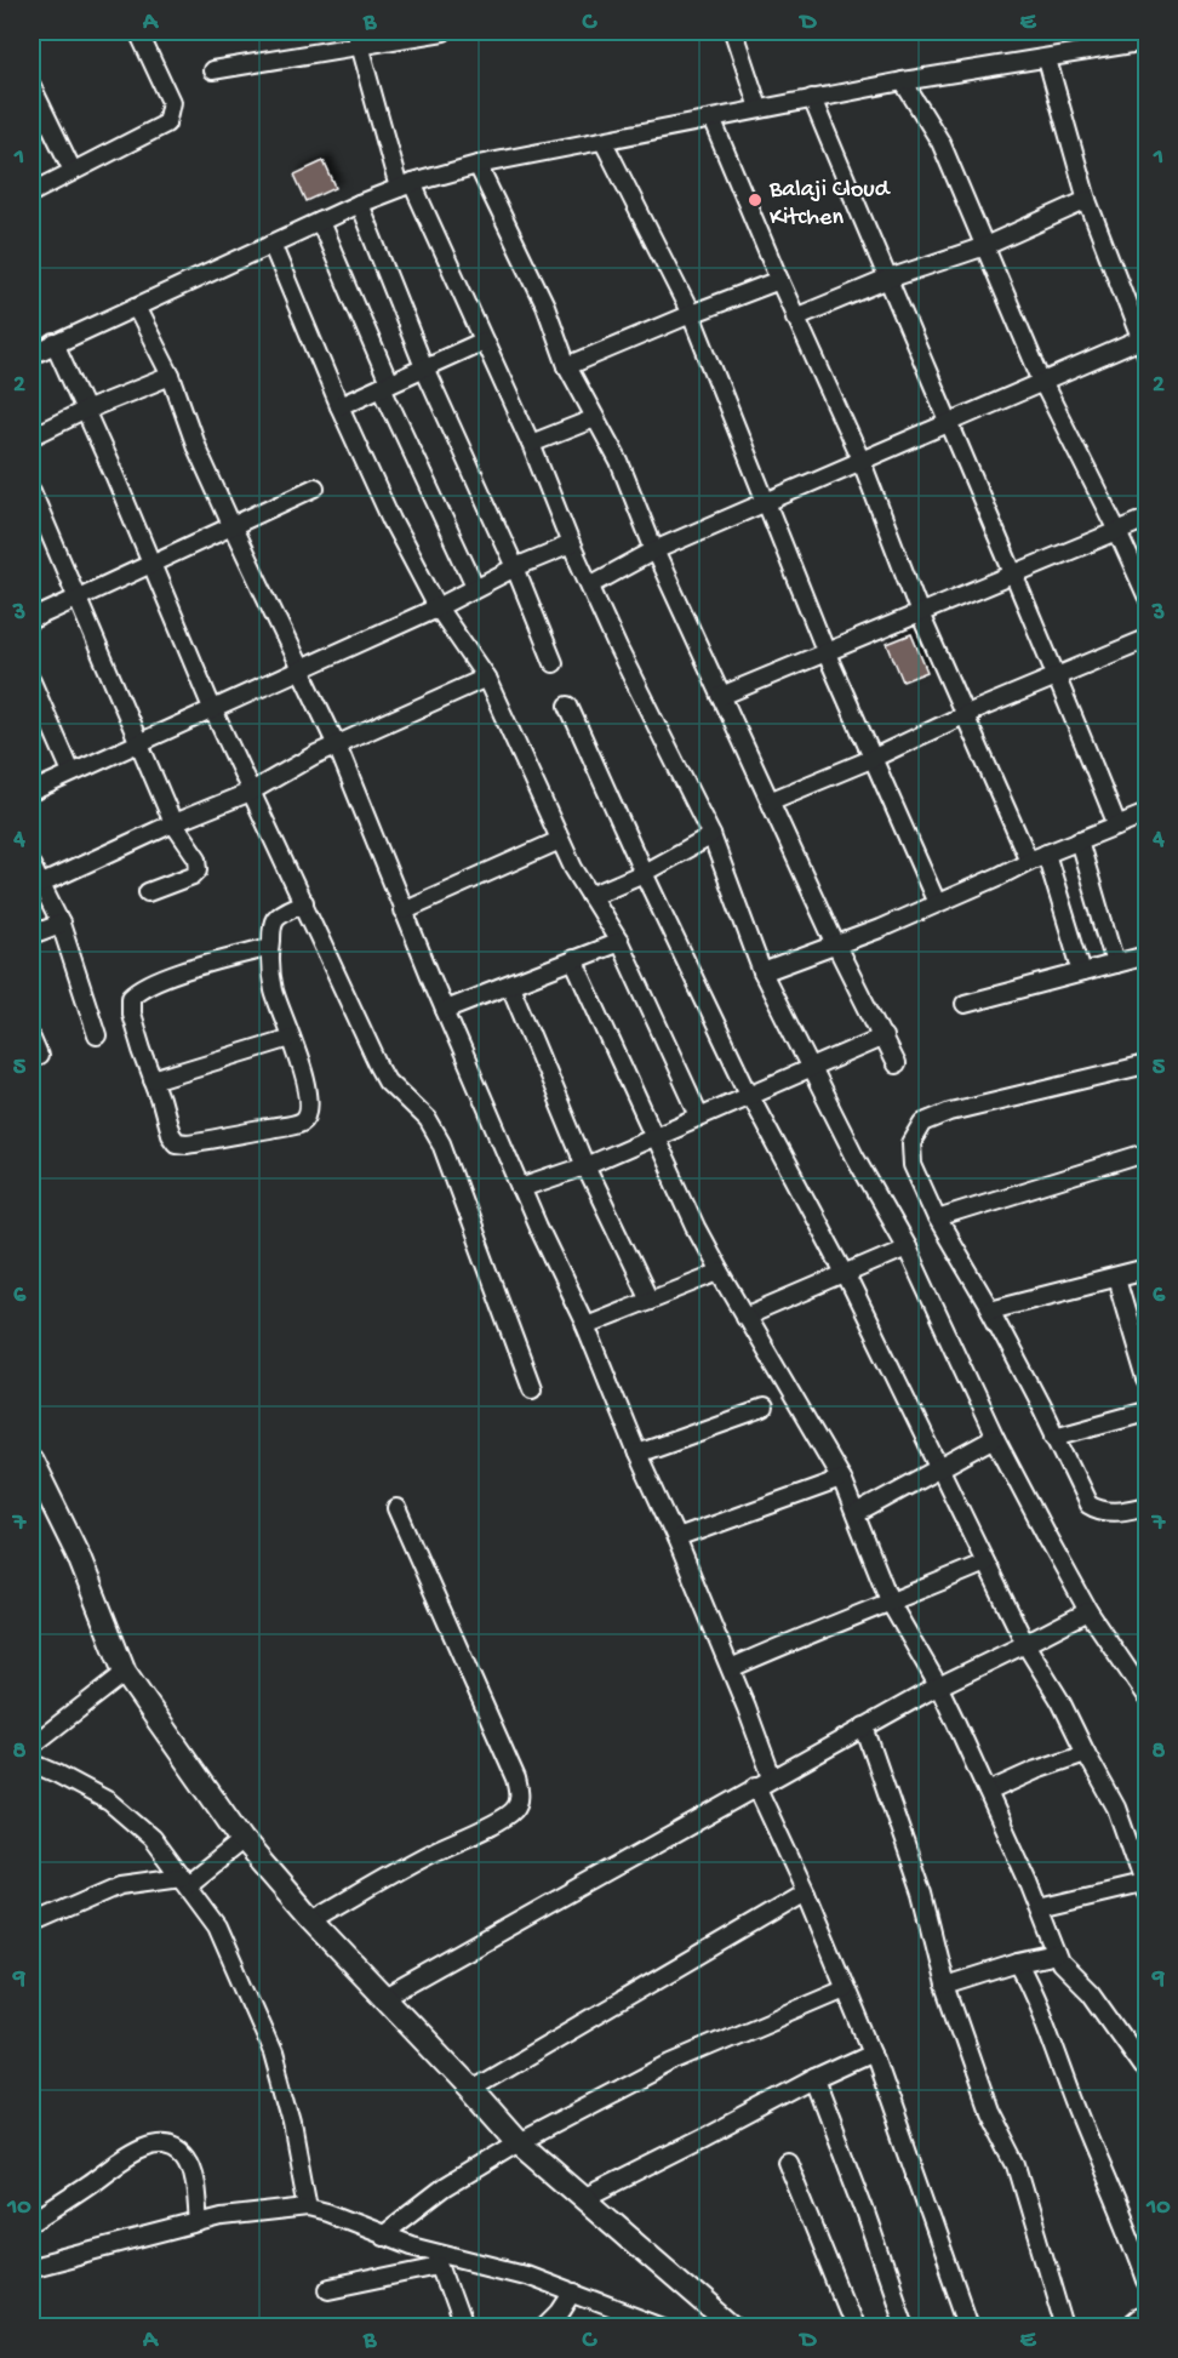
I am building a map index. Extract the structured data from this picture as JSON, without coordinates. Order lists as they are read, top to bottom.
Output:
{
  "places": ["Balaji Cloud Kitchen"],
  "grid": {
    "columns": [
      "A",
      "B",
      "C",
      "D",
      "E"
    ],
    "rows": [
      "1",
      "2",
      "3",
      "4",
      "5",
      "6",
      "7",
      "8",
      "9",
      "10"
    ]
  }
}
